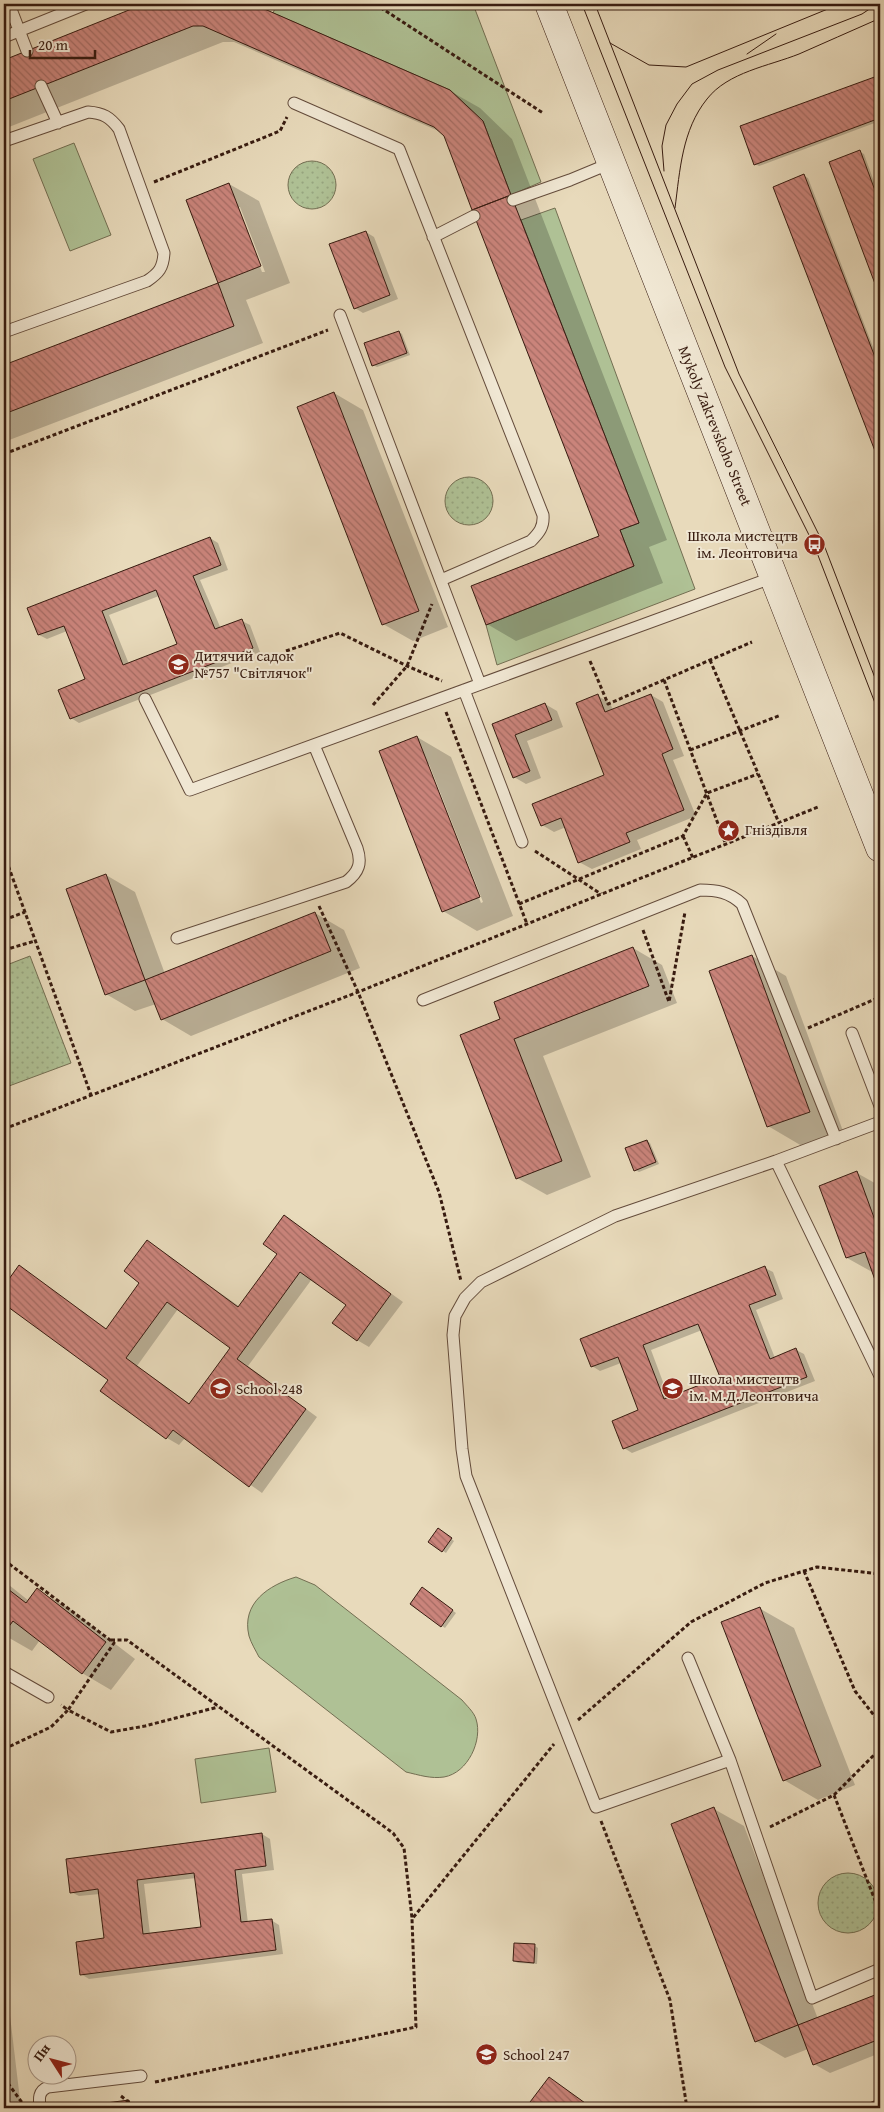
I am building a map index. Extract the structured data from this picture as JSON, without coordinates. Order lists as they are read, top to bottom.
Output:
{
  "streets": {
    "street": ["Mykoly Zakrevskoho Street"]
  },
  "places": {
    "bus stop": ["Школа мистецтв ім. Леонтовича"],
    "school or university": [
      "Дитячий садок №757 \"Світлячок\"",
      "Школа мистецтв ім. М.Д.Леонтовича",
      "School 248",
      "School 247"
    ],
    "place": ["Гніздівля"]
  },
  "scale_bar": "20 m",
  "north": "top left"
}
